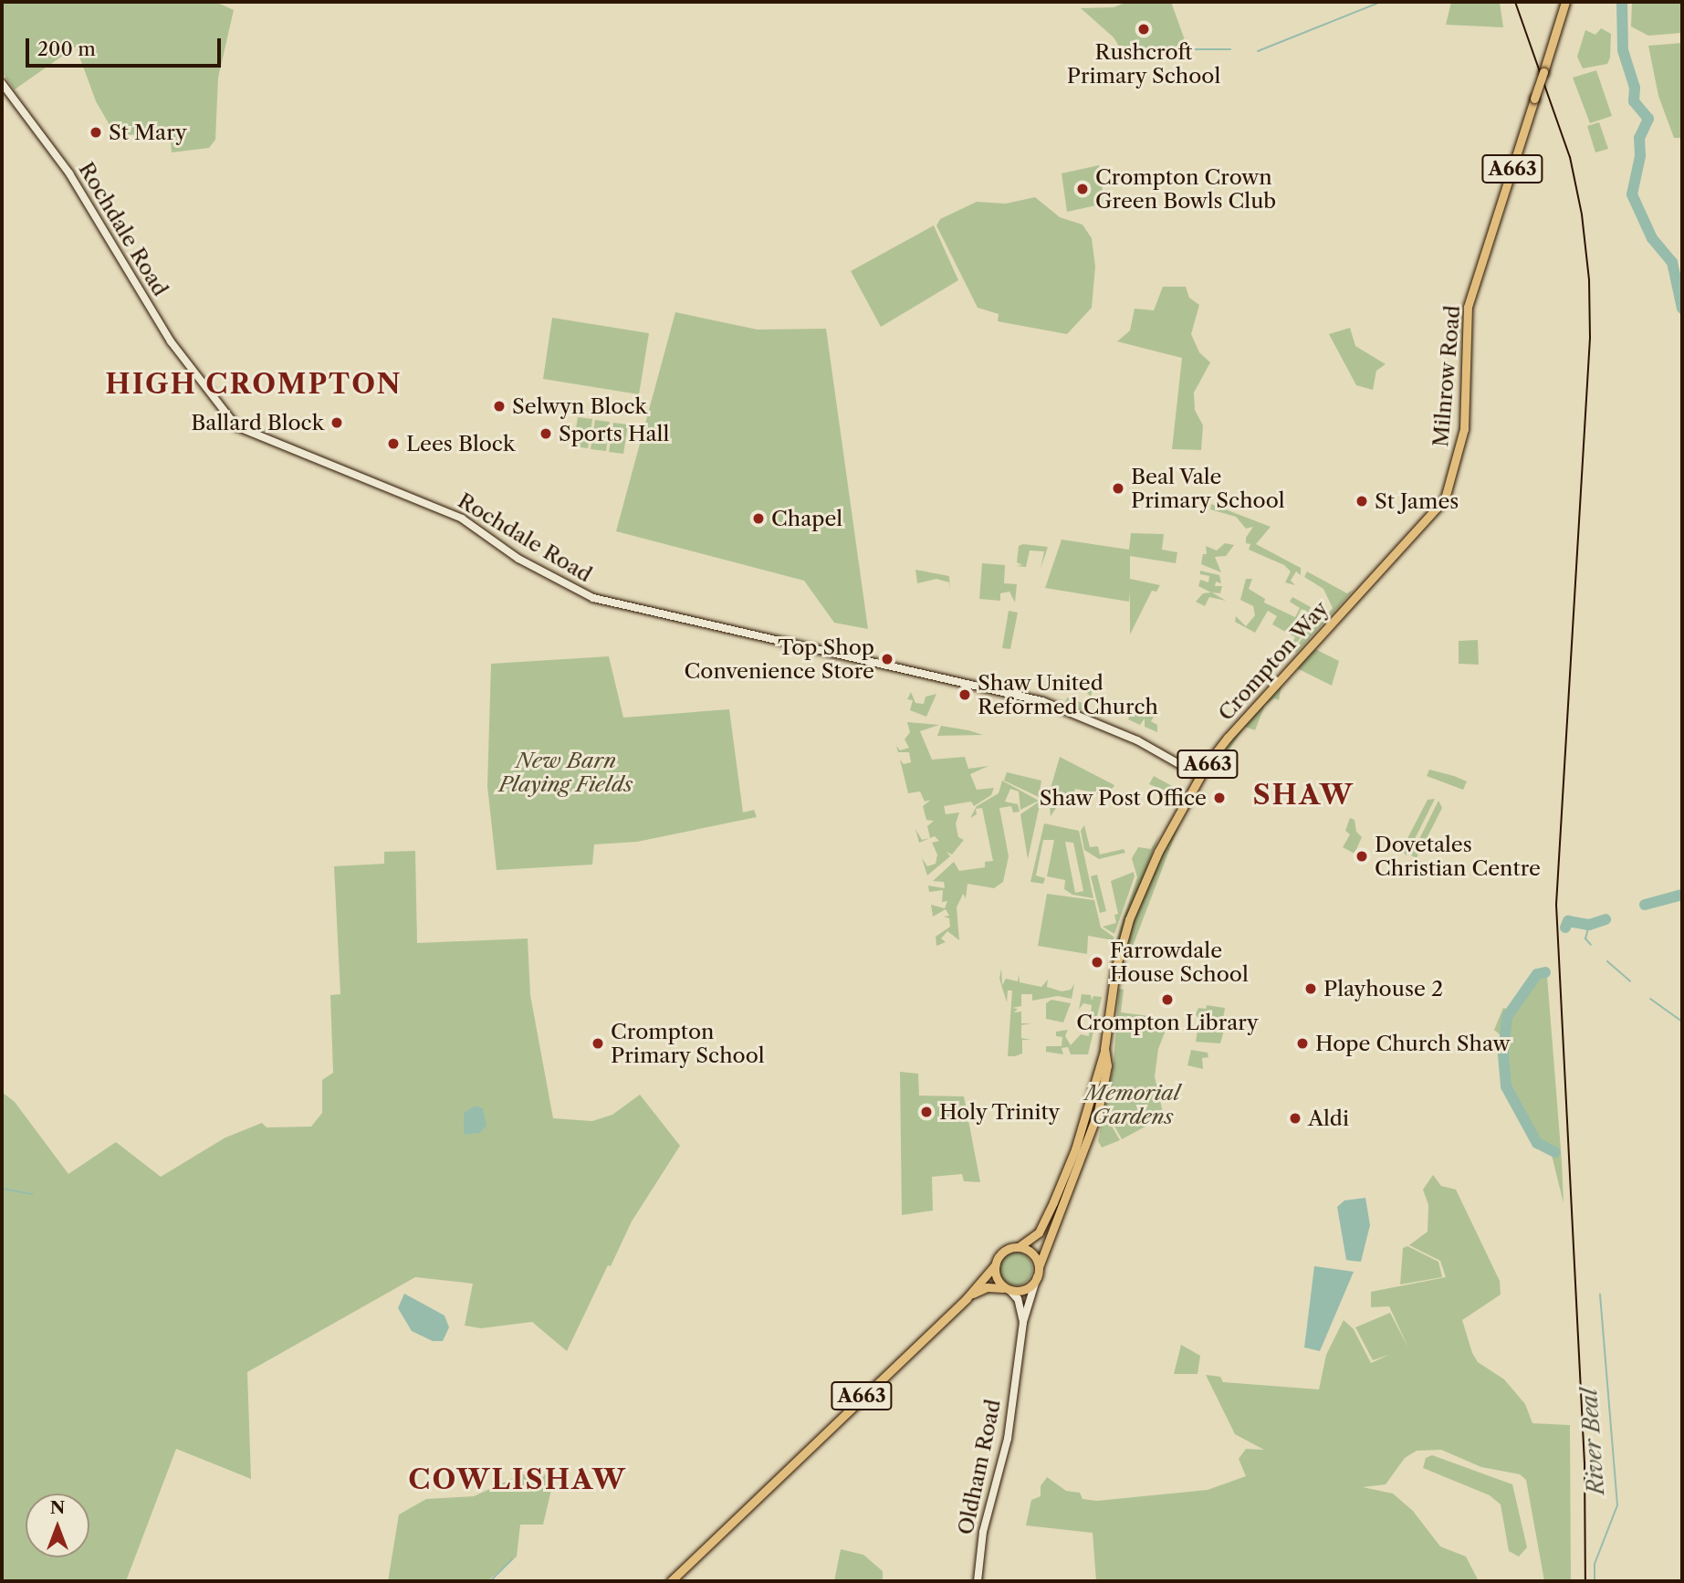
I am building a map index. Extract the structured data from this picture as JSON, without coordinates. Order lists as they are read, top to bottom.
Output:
{
  "streets": {
    "main road": [
      "A663",
      "Rochdale Road",
      "Milnrow Road",
      "Crompton Way",
      "Oldham Road"
    ]
  },
  "crossings": [
    ["A663", "Crompton Way"],
    ["A663", "Oldham Road"],
    ["Rochdale Road", "Crompton Way"],
    ["Milnrow Road", "Crompton Way"],
    ["Crompton Way", "Oldham Road"]
  ],
  "districts": ["HIGH CROMPTON", "SHAW", "COWLISHAW"],
  "water": ["River Beal"],
  "parks": ["New Barn Playing Fields", "Memorial Gardens"],
  "places": [
    "Rushcroft Primary School",
    "St Mary",
    "Crompton Crown Green Bowls Club",
    "Selwyn Block",
    "Ballard Block",
    "Sports Hall",
    "Lees Block",
    "Beal Vale Primary School",
    "St James",
    "Chapel",
    "Top Shop Convenience Store",
    "Shaw United Reformed Church",
    "Shaw Post Office",
    "Dovetales Christian Centre",
    "Farrowdale House School",
    "Playhouse 2",
    "Crompton Library",
    "Crompton Primary School",
    "Hope Church Shaw",
    "Holy Trinity",
    "Aldi"
  ],
  "scale_bar": "200 m",
  "north": "top"
}
